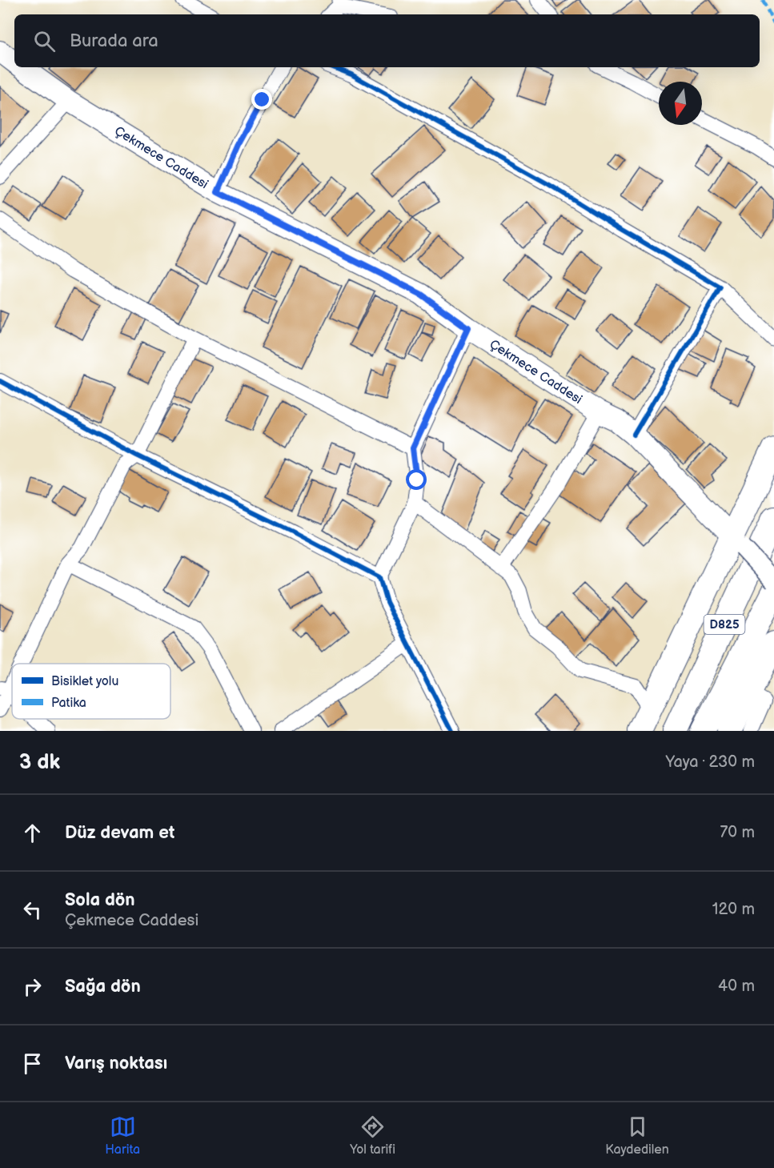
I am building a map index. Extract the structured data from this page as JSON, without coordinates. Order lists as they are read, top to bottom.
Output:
{
  "streets": {
    "highway": ["D825"],
    "main road": ["Çekmece Caddesi"]
  },
  "legend": ["Bisiklet yolu", "Patika"],
  "north": "bottom",
  "page": {
    "search": "Burada ara",
    "heading": ["3 dk", "Yaya · 230 m"],
    "list": [
      ["Düz devam et", "70 m"],
      ["Sola dön", "Çekmece Caddesi", "120 m"],
      ["Sağa dön", "40 m"],
      "Varış noktası"
    ],
    "nav": ["Harita", "Yol tarifi", "Kaydedilen"]
  }
}
